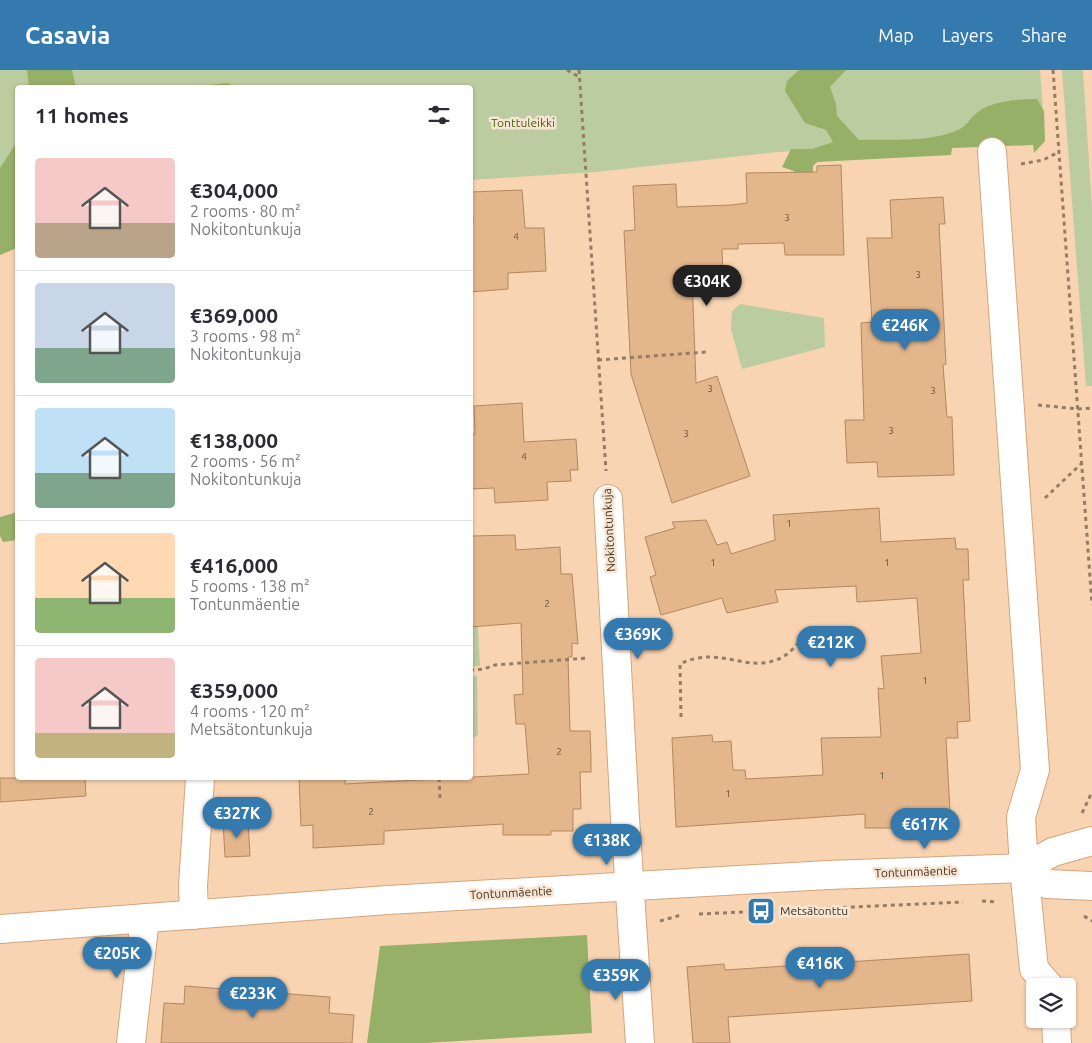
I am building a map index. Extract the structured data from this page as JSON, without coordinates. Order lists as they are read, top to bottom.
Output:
{
  "streets": {
    "street": ["Nokitontunkuja", "Tontunmäentie"]
  },
  "crossings": [
    ["Nokitontunkuja", "Tontunmäentie"]
  ],
  "parks": ["Tonttuleikki"],
  "places": {
    "bus stop": ["Metsätonttu"]
  },
  "house_numbers": [
    "3",
    "4",
    "3",
    "3",
    "3",
    "3",
    "3",
    "4",
    "1",
    "1",
    "1",
    "2",
    "1",
    "2",
    "1",
    "1",
    "2"
  ],
  "page": {
    "header": "Casavia",
    "nav": ["Map", "Layers", "Share"],
    "heading": "11 homes",
    "list": [
      {
        "name": "€304,000",
        "note": "2 rooms · 80 m² · Nokitontunkuja"
      },
      {
        "name": "€369,000",
        "note": "3 rooms · 98 m² · Nokitontunkuja"
      },
      {
        "name": "€138,000",
        "note": "2 rooms · 56 m² · Nokitontunkuja"
      },
      {
        "name": "€416,000",
        "note": "5 rooms · 138 m² · Tontunmäentie"
      },
      {
        "name": "€359,000",
        "note": "4 rooms · 120 m² · Metsätontunkuja"
      }
    ],
    "price": [
      "€304K",
      "€246K",
      "€369K",
      "€212K",
      "€327K",
      "€617K",
      "€138K",
      "€205K",
      "€416K",
      "€359K",
      "€233K"
    ]
  }
}
